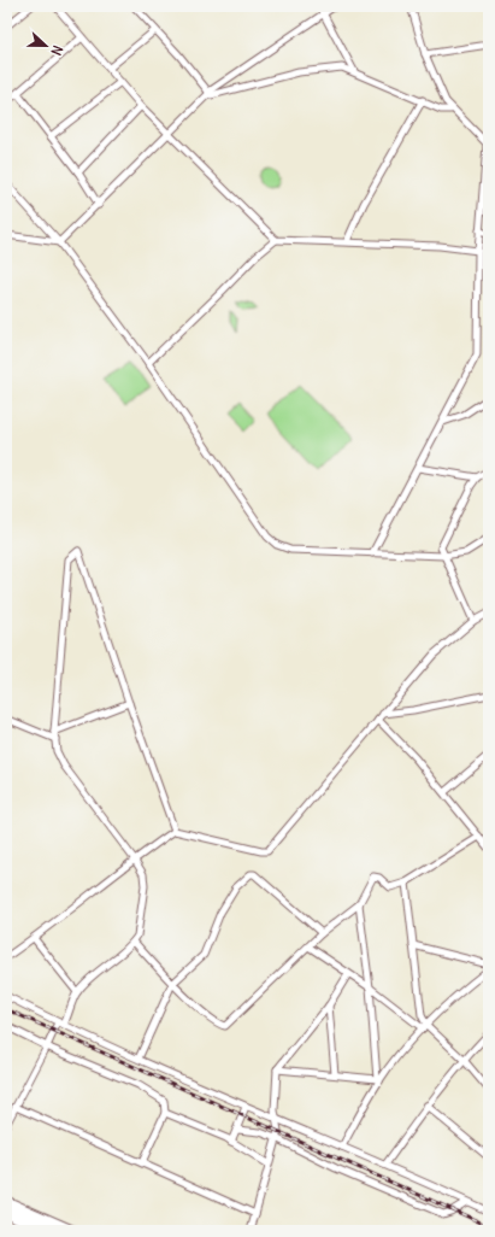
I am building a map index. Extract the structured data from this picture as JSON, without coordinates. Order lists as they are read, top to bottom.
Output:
{
  "north": "right"
}
